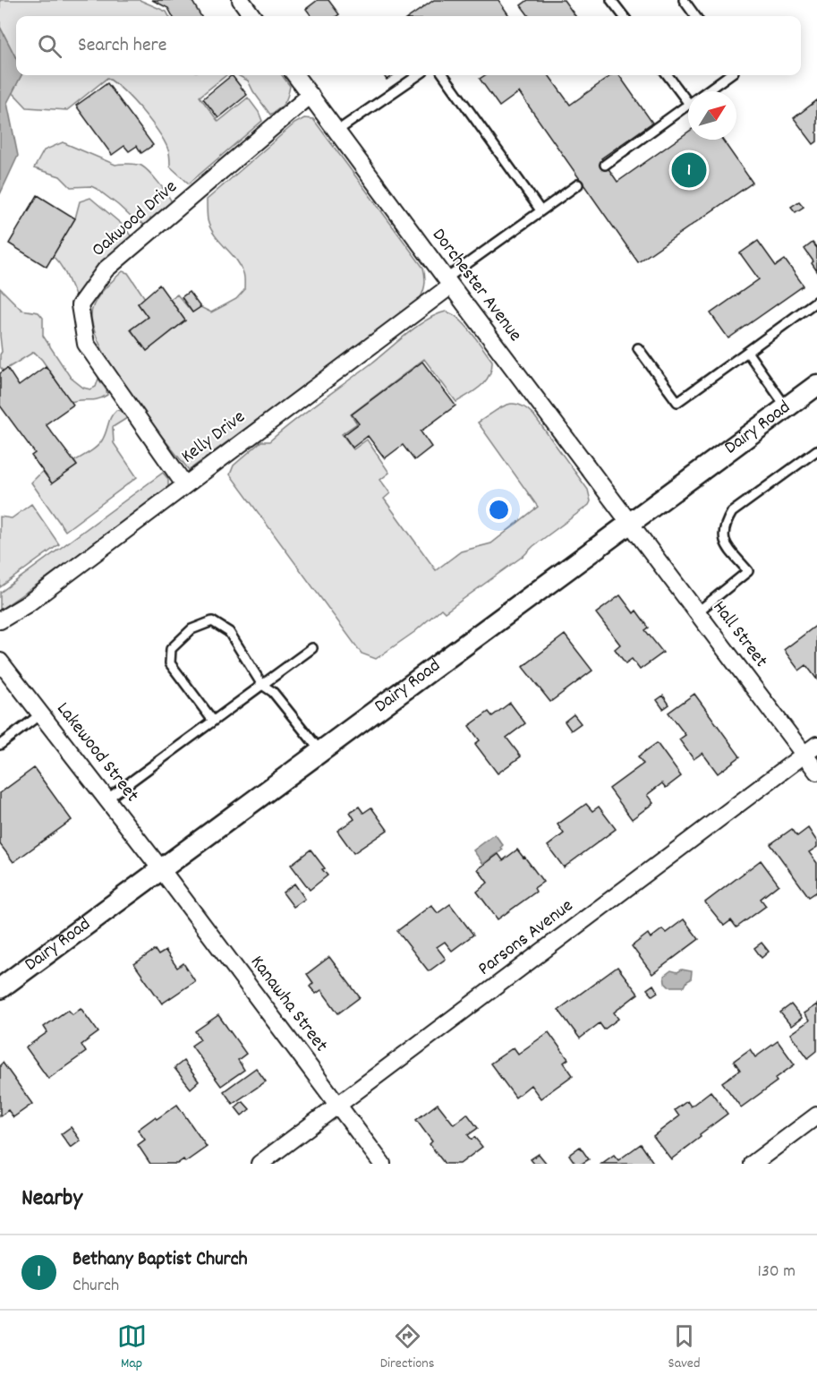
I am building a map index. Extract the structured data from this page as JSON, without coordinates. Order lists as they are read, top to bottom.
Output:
{
  "streets": {
    "street": [
      "Oakwood Drive",
      "Dorchester Avenue",
      "Dairy Road",
      "Kelly Drive",
      "Hall Street",
      "Lakewood Street",
      "Parsons Avenue",
      "Kanawha Street"
    ]
  },
  "crossings": [
    ["Oakwood Drive", "Dorchester Avenue"],
    ["Oakwood Drive", "Kelly Drive"],
    ["Dorchester Avenue", "Dairy Road"],
    ["Dorchester Avenue", "Kelly Drive"],
    ["Dorchester Avenue", "Hall Street"],
    ["Dairy Road", "Hall Street"],
    ["Dairy Road", "Lakewood Street"],
    ["Dairy Road", "Kanawha Street"],
    ["Hall Street", "Parsons Avenue"],
    ["Lakewood Street", "Kanawha Street"],
    ["Parsons Avenue", "Kanawha Street"]
  ],
  "north": "top right",
  "page": {
    "search": "Search here",
    "pins": "1",
    "heading": "Nearby",
    "list": [
      {
        "mark": "1",
        "name": "Bethany Baptist Church",
        "note": "Church",
        "value": "130 m"
      }
    ],
    "nav": ["Map", "Directions", "Saved"]
  }
}
